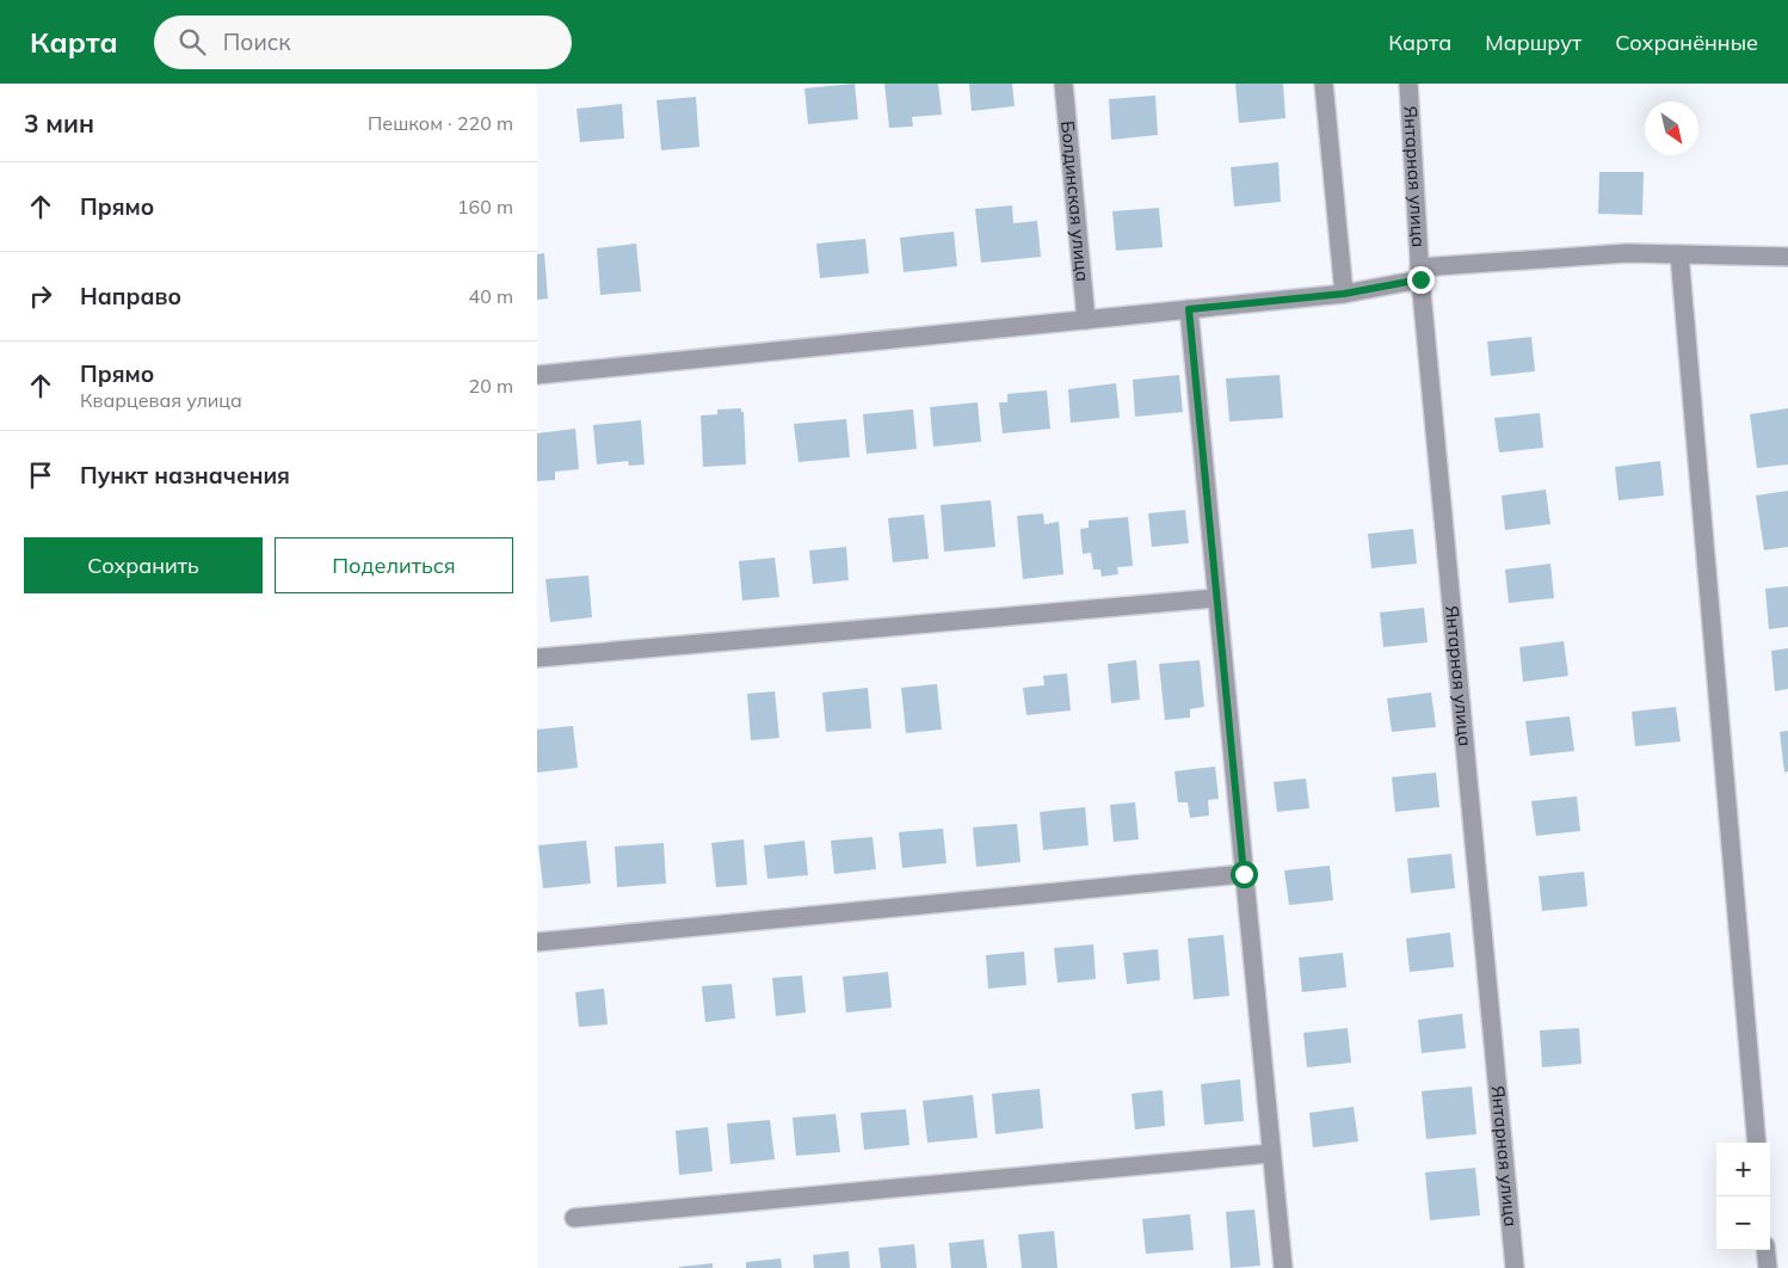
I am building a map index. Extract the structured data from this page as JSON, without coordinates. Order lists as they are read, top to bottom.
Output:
{
  "streets": {
    "street": ["Янтарная улица", "Болдинская улица"]
  },
  "north": "bottom right",
  "page": {
    "header": "Карта",
    "search": "Поиск",
    "nav": ["Карта", "Маршрут", "Сохранённые"],
    "heading": ["3 мин", "Пешком · 220 m"],
    "list": [
      ["Прямо", "160 m"],
      ["Направо", "40 m"],
      ["Прямо", "Кварцевая улица", "20 m"],
      "Пункт назначения"
    ],
    "buttons": ["Сохранить", "Поделиться"],
    "map_buttons": ["+", "−"]
  }
}
